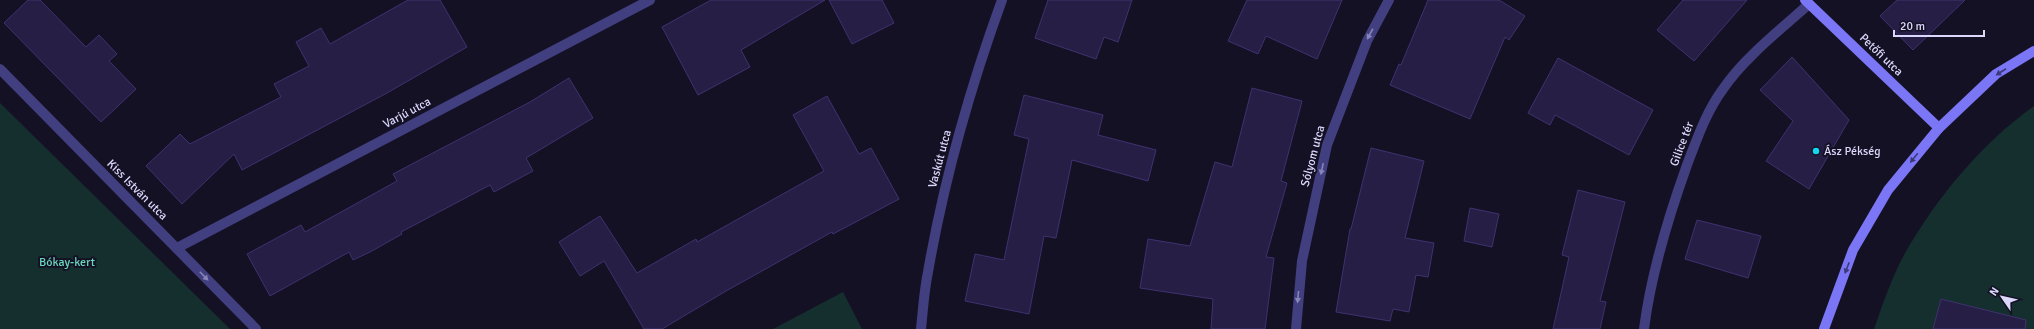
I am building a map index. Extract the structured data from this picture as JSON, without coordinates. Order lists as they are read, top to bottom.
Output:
{
  "streets": {
    "main road": ["Petőfi utca"],
    "street": [
      "Varjú utca",
      "Gilice tér",
      "Sólyom utca",
      "Vaskút utca",
      "Kiss István utca"
    ]
  },
  "crossings": [
    ["Petőfi utca", "Gilice tér"],
    ["Varjú utca", "Kiss István utca"]
  ],
  "one_way": ["Sólyom utca"],
  "parks": ["Bókay-kert"],
  "places": ["Ász Pékség"],
  "scale_bar": "20 m",
  "north": "top left"
}
